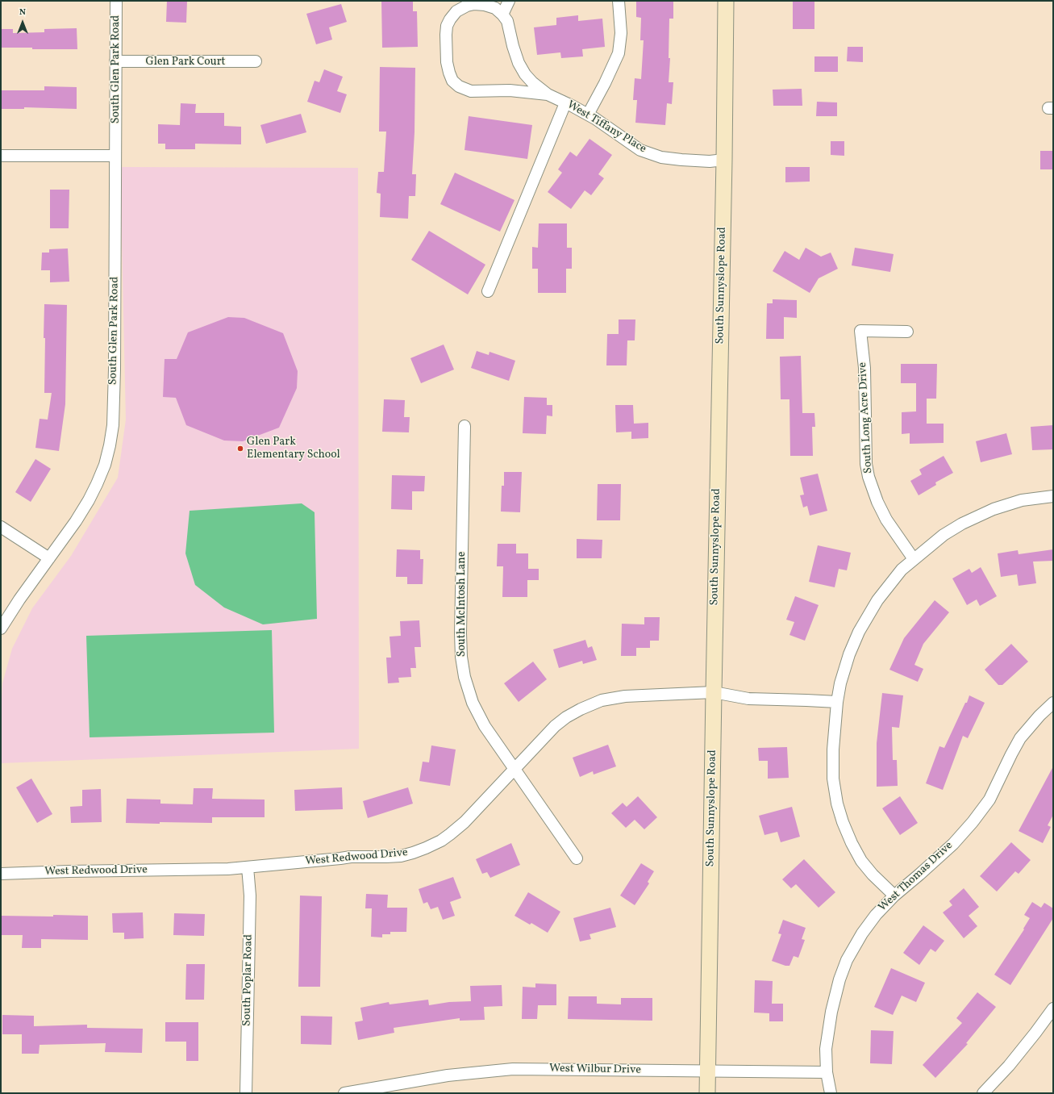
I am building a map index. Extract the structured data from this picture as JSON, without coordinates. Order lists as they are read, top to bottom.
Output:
{
  "streets": {
    "street": [
      "Glen Park Court",
      "South Glen Park Road",
      "West Tiffany Place",
      "South Sunnyslope Road",
      "South Long Acre Drive",
      "South McIntosh Lane",
      "West Redwood Drive",
      "West Thomas Drive",
      "South Poplar Road",
      "West Wilbur Drive"
    ]
  },
  "crossings": [
    ["Glen Park Court", "South Glen Park Road"],
    ["West Tiffany Place", "South Sunnyslope Road"],
    ["South Sunnyslope Road", "West Redwood Drive"],
    ["South Sunnyslope Road", "West Wilbur Drive"],
    ["South McIntosh Lane", "West Redwood Drive"],
    ["West Redwood Drive", "South Poplar Road"],
    ["West Thomas Drive", "West Wilbur Drive"]
  ],
  "places": ["Glen Park Elementary School"],
  "north": "top"
}
